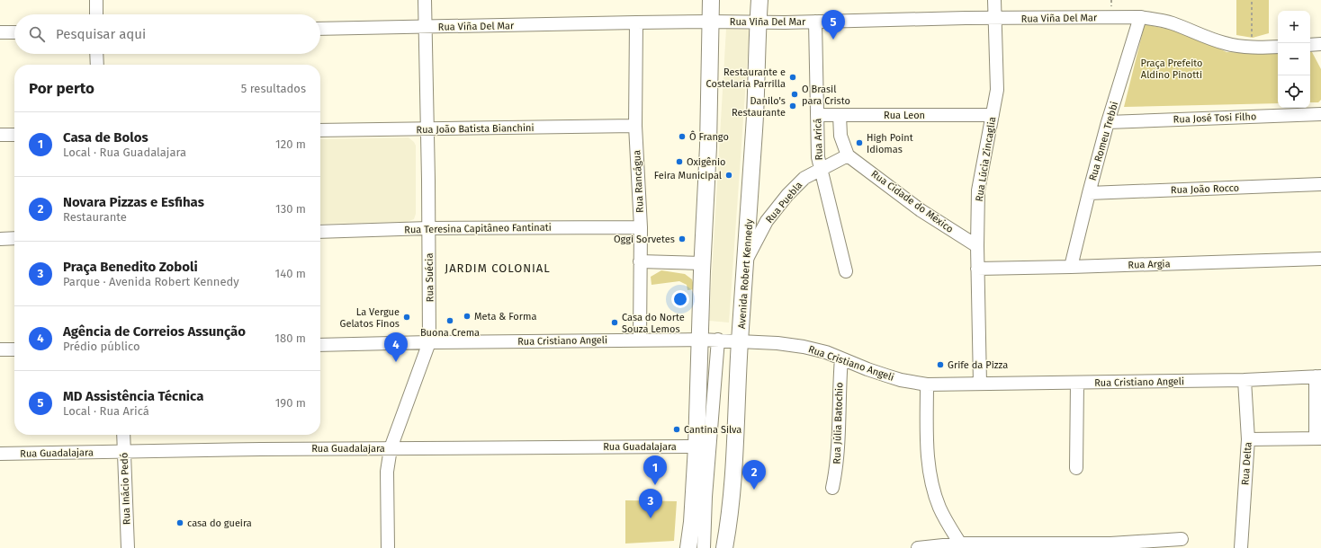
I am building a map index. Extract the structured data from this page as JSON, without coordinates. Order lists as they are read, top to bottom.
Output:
{
  "streets": {
    "main road": ["Avenida Robert Kennedy"],
    "street": [
      "Rua Viña Del Mar",
      "Rua Leon",
      "Rua José Tosi Filho",
      "Rua João Batista Bianchini",
      "Rua Aricá",
      "Rua Romeu Trebbi",
      "Rua Lúcia Zincaglia",
      "Rua Rancágua",
      "Rua João Rocco",
      "Rua Cidade do México",
      "Rua Puebla",
      "Rua Teresina Capitâneo Fantinati",
      "Rua Argia",
      "Rua Suécia",
      "Rua Cristiano Angeli",
      "Rua Júlia Batochio",
      "Rua Guadalajara",
      "Rua Delta",
      "Rua Inácio Pedó"
    ]
  },
  "crossings": [
    ["Rua Viña Del Mar", "Rua Aricá"],
    ["Rua Viña Del Mar", "Rua Romeu Trebbi"],
    ["Rua Viña Del Mar", "Rua Lúcia Zincaglia"],
    ["Rua Viña Del Mar", "Rua Rancágua"],
    ["Rua Viña Del Mar", "Avenida Robert Kennedy"],
    ["Rua Viña Del Mar", "Rua Suécia"],
    ["Rua Leon", "Rua Aricá"],
    ["Rua Leon", "Rua Lúcia Zincaglia"],
    ["Rua José Tosi Filho", "Rua Romeu Trebbi"],
    ["Rua João Batista Bianchini", "Rua Rancágua"],
    ["Rua João Batista Bianchini", "Rua Suécia"],
    ["Rua Aricá", "Rua Cidade do México"],
    ["Rua Aricá", "Rua Puebla"],
    ["Rua Romeu Trebbi", "Rua João Rocco"],
    ["Rua Romeu Trebbi", "Rua Argia"],
    ["Rua Lúcia Zincaglia", "Rua Cidade do México"],
    ["Rua Lúcia Zincaglia", "Rua Argia"],
    ["Rua Lúcia Zincaglia", "Rua Cristiano Angeli"],
    ["Rua Rancágua", "Rua Teresina Capitâneo Fantinati"],
    ["Rua Rancágua", "Rua Cristiano Angeli"],
    ["Rua Puebla", "Avenida Robert Kennedy"],
    ["Rua Teresina Capitâneo Fantinati", "Rua Suécia"],
    ["Avenida Robert Kennedy", "Rua Cristiano Angeli"],
    ["Rua Suécia", "Rua Cristiano Angeli"],
    ["Rua Suécia", "Rua Guadalajara"],
    ["Rua Cristiano Angeli", "Rua Júlia Batochio"],
    ["Rua Cristiano Angeli", "Rua Delta"],
    ["Rua Guadalajara", "Rua Inácio Pedó"]
  ],
  "districts": ["JARDIM COLONIAL"],
  "parks": ["Praça Prefeito Aldino Pinotti"],
  "places": [
    "Restaurante e Costelaria Parrilla",
    "O Brasil para Cristo",
    "Danilo's Restaurante",
    "Ô Frango",
    "High Point Idiomas",
    "Oxigênio",
    "Feira Municipal",
    "Oggi Sorvetes",
    "Meta & Forma",
    "La Vergue Gelatos Finos",
    "Buona Crema",
    "Casa do Norte Souza Lemos",
    "Grife da Pizza",
    "Cantina Silva",
    "casa do gueira"
  ],
  "page": {
    "pins": [
      "5",
      "4",
      "1",
      "2",
      "3"
    ],
    "map_buttons": ["+", "−"],
    "search": "Pesquisar aqui",
    "heading": ["Por perto", "5 resultados"],
    "list": [
      {
        "mark": "1",
        "name": "Casa de Bolos",
        "note": "Local · Rua Guadalajara",
        "value": "120 m"
      },
      {
        "mark": "2",
        "name": "Novara Pizzas e Esfihas",
        "note": "Restaurante",
        "value": "130 m"
      },
      {
        "mark": "3",
        "name": "Praça Benedito Zoboli",
        "note": "Parque · Avenida Robert Kennedy",
        "value": "140 m"
      },
      {
        "mark": "4",
        "name": "Agência de Correios Assunção",
        "note": "Prédio público",
        "value": "180 m"
      },
      {
        "mark": "5",
        "name": "MD Assistência Técnica",
        "note": "Local · Rua Aricá",
        "value": "190 m"
      }
    ]
  }
}
